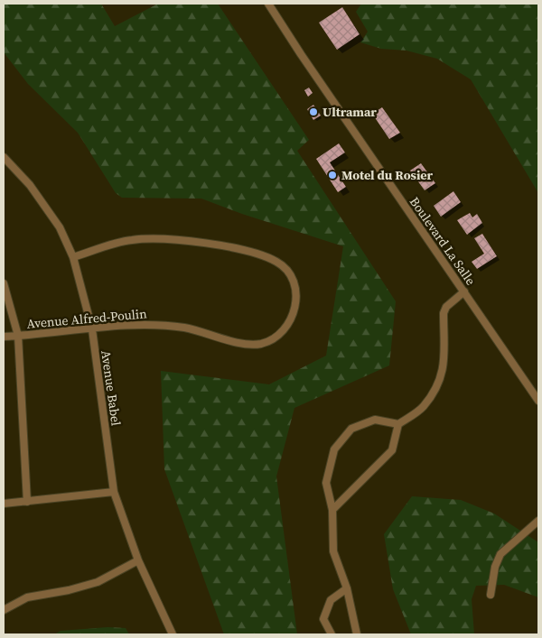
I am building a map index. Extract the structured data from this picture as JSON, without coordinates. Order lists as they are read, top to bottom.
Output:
{
  "streets": {
    "street": ["Boulevard La Salle", "Avenue Alfred-Poulin", "Avenue Babel"]
  },
  "crossings": [
    ["Avenue Alfred-Poulin", "Avenue Babel"]
  ],
  "places": ["Ultramar", "Motel du Rosier"]
}
